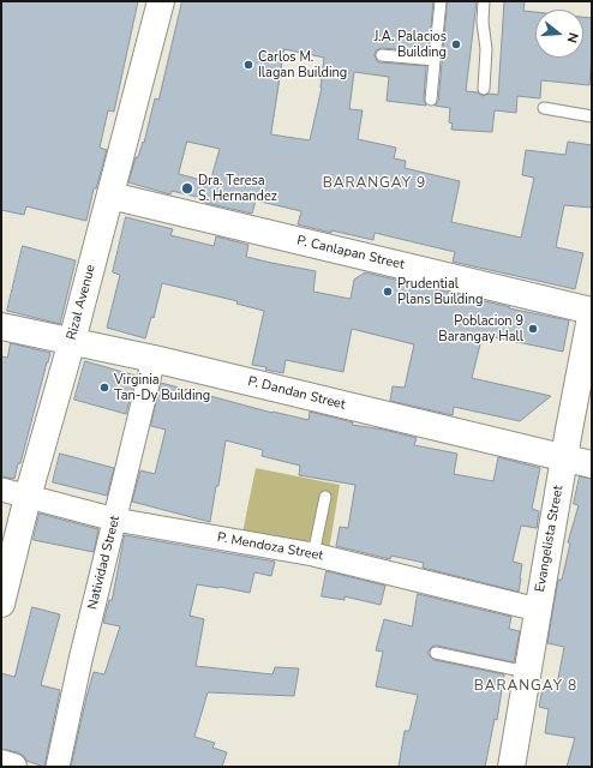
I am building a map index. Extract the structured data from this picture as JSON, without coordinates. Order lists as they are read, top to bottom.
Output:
{
  "streets": {
    "street": [
      "P. Canlapan Street",
      "Rizal Avenue",
      "P. Dandan Street",
      "Evangelista Street",
      "P. Mendoza Street",
      "Natividad Street"
    ]
  },
  "crossings": [
    ["P. Canlapan Street", "Rizal Avenue"],
    ["P. Canlapan Street", "Evangelista Street"],
    ["Rizal Avenue", "P. Dandan Street"],
    ["Rizal Avenue", "P. Mendoza Street"],
    ["P. Dandan Street", "Evangelista Street"],
    ["P. Dandan Street", "Natividad Street"],
    ["Evangelista Street", "P. Mendoza Street"],
    ["P. Mendoza Street", "Natividad Street"]
  ],
  "districts": ["BARANGAY 9", "BARANGAY 8"],
  "places": [
    "J.A. Palacios Building",
    "Carlos M. Ilagan Building",
    "Dra. Teresa S. Hernandez",
    "Prudential Plans Building",
    "Poblacion 9 Barangay Hall",
    "Virginia Tan-Dy Building"
  ],
  "north": "right"
}
